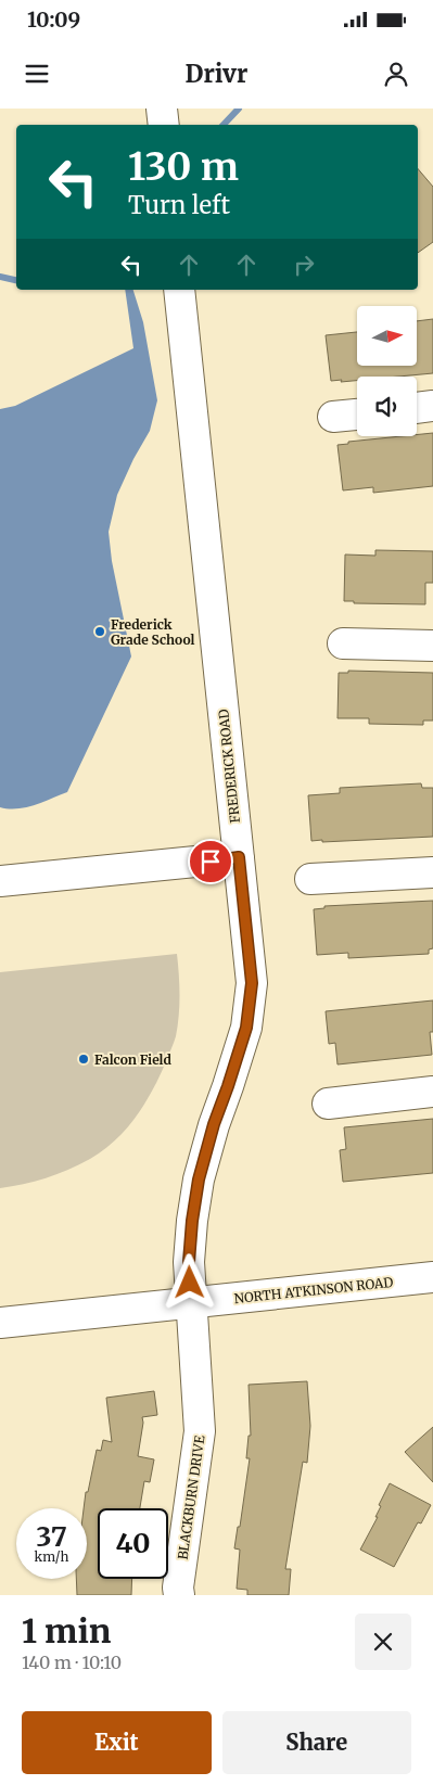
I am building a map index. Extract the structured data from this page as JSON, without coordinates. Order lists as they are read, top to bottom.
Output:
{
  "streets": {
    "street": ["FREDERICK ROAD", "NORTH ATKINSON ROAD", "BLACKBURN DRIVE"]
  },
  "crossings": [
    ["FREDERICK ROAD", "NORTH ATKINSON ROAD"],
    ["FREDERICK ROAD", "BLACKBURN DRIVE"],
    ["NORTH ATKINSON ROAD", "BLACKBURN DRIVE"]
  ],
  "places": ["Frederick Grade School", "Falcon Field"],
  "north": "right",
  "page": {
    "status": "10:09",
    "header": "Drivr",
    "turn": ["130 m", "Turn left"],
    "speed": "37 km/h",
    "limit": "40",
    "heading": ["1 min", "140 m · 10:10"],
    "buttons": ["Exit", "Share"]
  }
}
